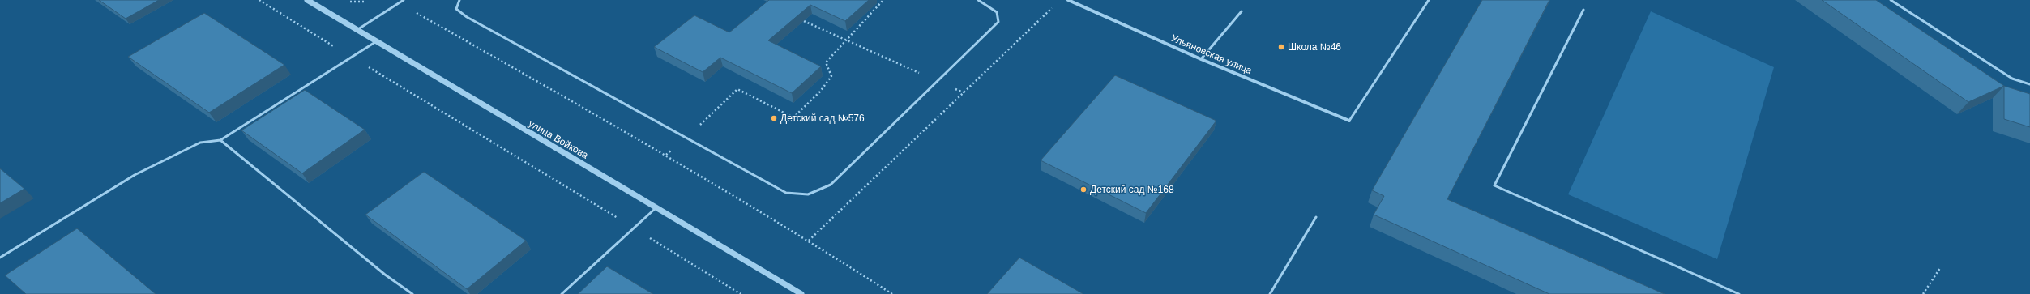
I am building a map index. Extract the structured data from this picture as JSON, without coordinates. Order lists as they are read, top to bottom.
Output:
{
  "streets": {
    "street": ["Ульяновская улица", "улица Войкова"]
  },
  "places": ["Школа №46", "Детский сад №576", "Детский сад №168"]
}
